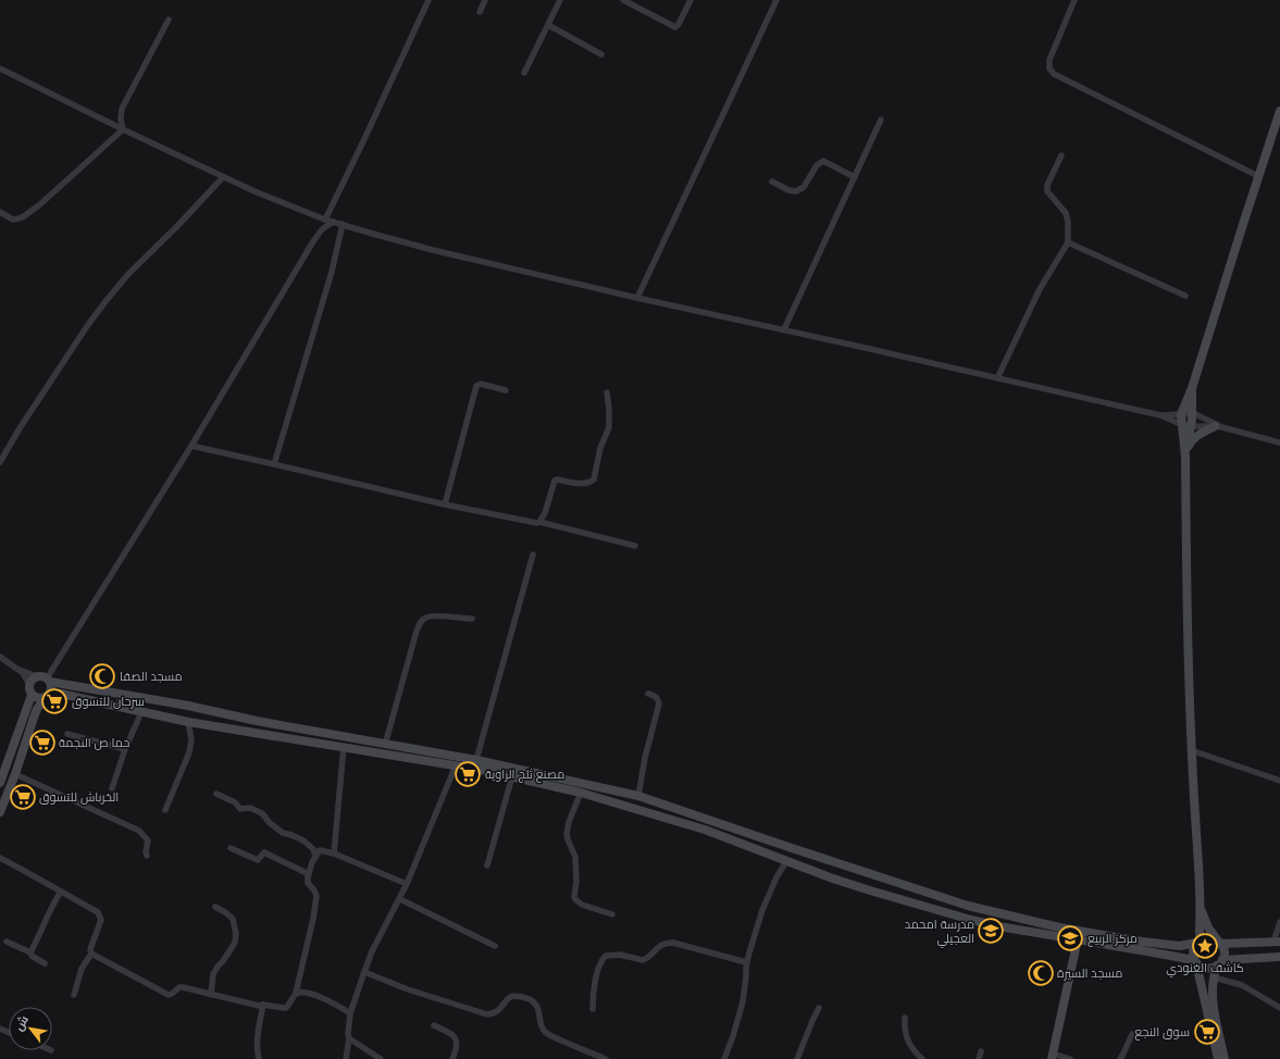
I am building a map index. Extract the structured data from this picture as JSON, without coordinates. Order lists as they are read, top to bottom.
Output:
{
  "places": {
    "mosque": ["مسجد الصفا", "مسجد السيرة"],
    "supermarket": [
      "سرحان للتسوق",
      "حما ص النجمة",
      "مصنع ثلج الزاوية",
      "الخرباش للتسوق",
      "سوق النجع"
    ],
    "school or university": ["مدرسة امحمد العجيلي", "مركز الربيع"],
    "place": ["كاشف الغنودي"]
  },
  "north": "top left"
}
